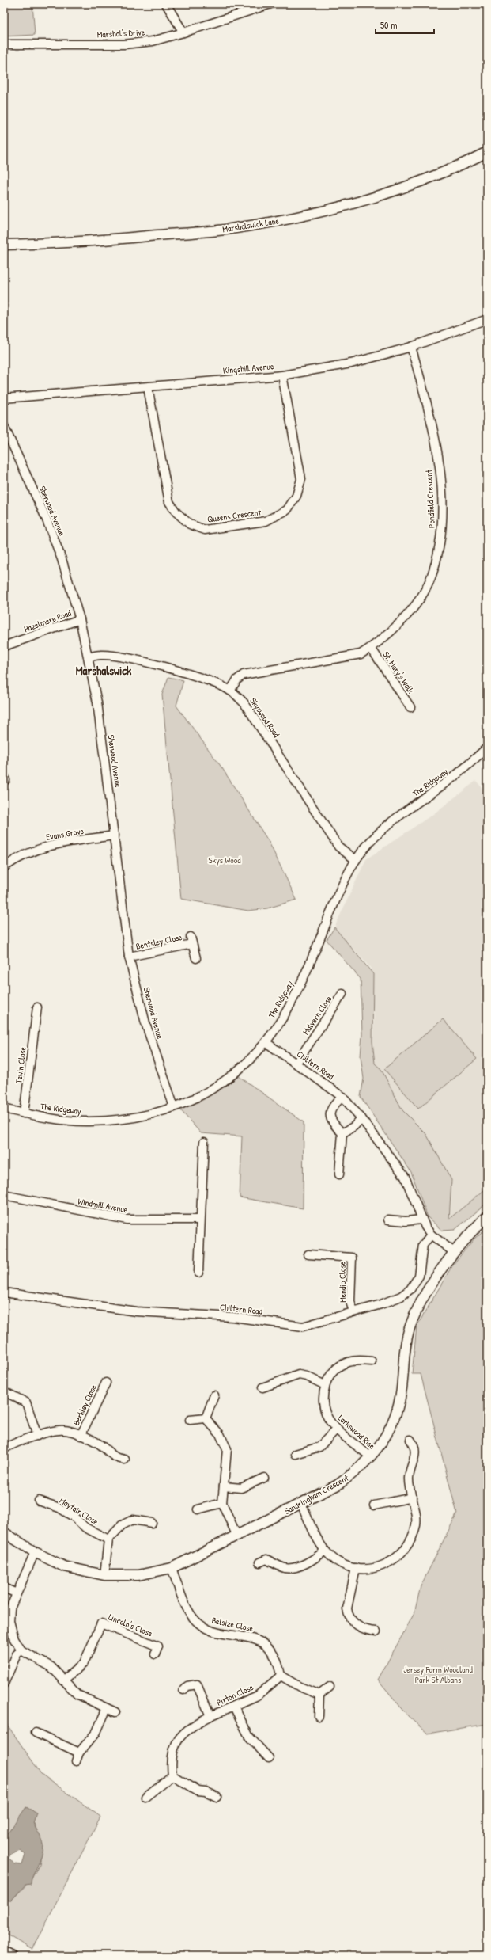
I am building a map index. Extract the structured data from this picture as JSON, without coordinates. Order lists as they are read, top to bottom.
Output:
{
  "streets": {
    "street": [
      "Marshal's Drive",
      "Marshalswick Lane",
      "Kingshill Avenue",
      "Pondfield Crescent",
      "Sherwood Avenue",
      "Queens Crescent",
      "Hazelmere Road",
      "St. Mary's Walk",
      "Skyswood Road",
      "The Ridgeway",
      "Evans Grove",
      "Bentsley Close",
      "Malvern Close",
      "Tewin Close",
      "Chiltern Road",
      "Windmill Avenue",
      "Mendip Close",
      "Berkley Close",
      "Larkswood Rise",
      "Sandringham Crescent",
      "Mayfair Close",
      "Belsize Close",
      "Lincoln's Close",
      "Pirton Close"
    ]
  },
  "crossings": [
    ["Kingshill Avenue", "Pondfield Crescent"],
    ["Kingshill Avenue", "Queens Crescent"],
    ["Pondfield Crescent", "St. Mary's Walk"],
    ["Pondfield Crescent", "Skyswood Road"],
    ["Sherwood Avenue", "Hazelmere Road"],
    ["Sherwood Avenue", "Skyswood Road"],
    ["Sherwood Avenue", "The Ridgeway"],
    ["Sherwood Avenue", "Evans Grove"],
    ["Sherwood Avenue", "Bentsley Close"],
    ["Skyswood Road", "The Ridgeway"],
    ["The Ridgeway", "Tewin Close"],
    ["The Ridgeway", "Chiltern Road"],
    ["Malvern Close", "Chiltern Road"],
    ["Chiltern Road", "Mendip Close"],
    ["Chiltern Road", "Sandringham Crescent"],
    ["Larkswood Rise", "Sandringham Crescent"],
    ["Sandringham Crescent", "Belsize Close"],
    ["Belsize Close", "Pirton Close"]
  ],
  "districts": ["Marshalswick"],
  "parks": ["Skys Wood", "Jersey Farm Woodland Park St Albans"],
  "scale_bar": "50 m"
}
